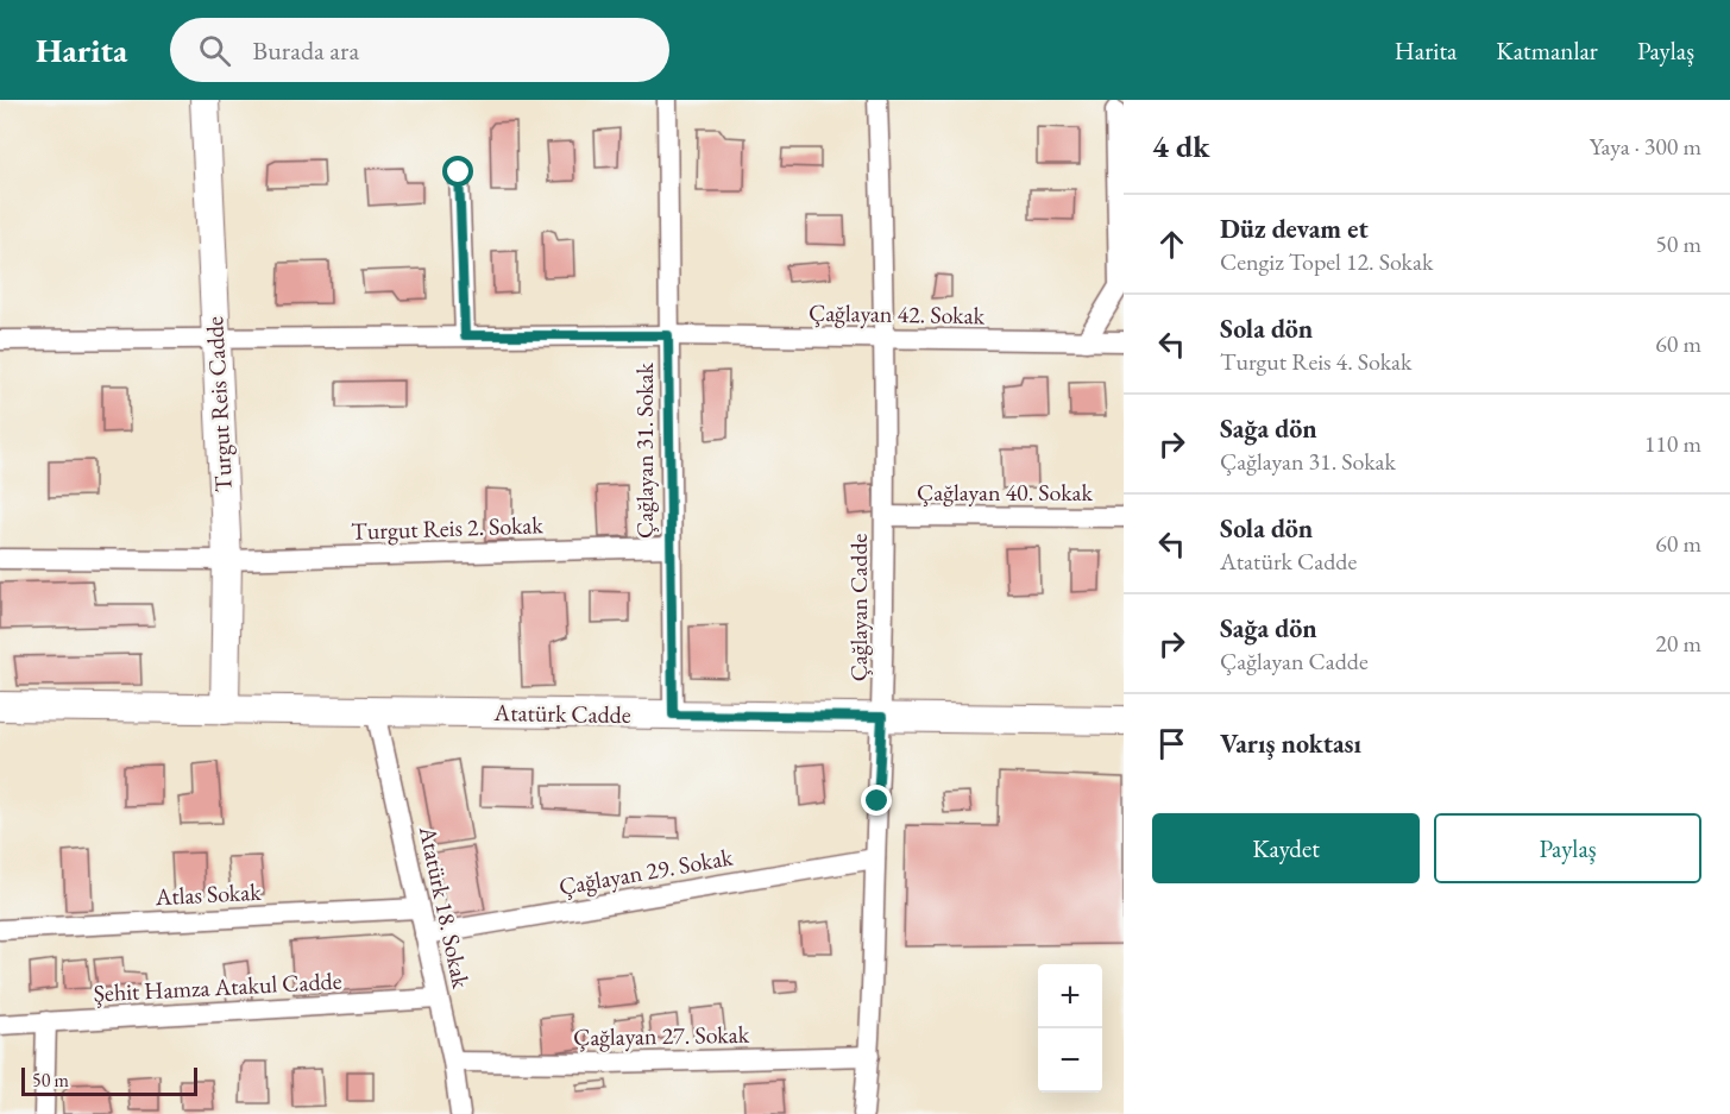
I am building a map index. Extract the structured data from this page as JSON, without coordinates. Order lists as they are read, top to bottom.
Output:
{
  "streets": {
    "main road": ["Turgut Reis Cadde", "Atatürk Cadde"],
    "street": [
      "Çağlayan 42. Sokak",
      "Çağlayan 31. Sokak",
      "Çağlayan 40. Sokak",
      "Turgut Reis 2. Sokak",
      "Çağlayan Cadde",
      "Çağlayan 29. Sokak",
      "Atlas Sokak",
      "Atatürk 18. Sokak",
      "Şehit Hamza Atakul Cadde",
      "Çağlayan 27. Sokak"
    ]
  },
  "crossings": [
    ["Çağlayan 42. Sokak", "Turgut Reis Cadde"],
    ["Çağlayan 42. Sokak", "Çağlayan 31. Sokak"],
    ["Çağlayan 42. Sokak", "Çağlayan Cadde"],
    ["Turgut Reis Cadde", "Turgut Reis 2. Sokak"],
    ["Turgut Reis Cadde", "Atatürk Cadde"],
    ["Çağlayan 31. Sokak", "Turgut Reis 2. Sokak"],
    ["Çağlayan 31. Sokak", "Atatürk Cadde"],
    ["Çağlayan 40. Sokak", "Çağlayan Cadde"],
    ["Çağlayan Cadde", "Atatürk Cadde"],
    ["Çağlayan Cadde", "Çağlayan 29. Sokak"],
    ["Çağlayan Cadde", "Çağlayan 27. Sokak"],
    ["Atatürk Cadde", "Atatürk 18. Sokak"],
    ["Çağlayan 29. Sokak", "Atatürk 18. Sokak"],
    ["Atlas Sokak", "Atatürk 18. Sokak"],
    ["Atatürk 18. Sokak", "Şehit Hamza Atakul Cadde"],
    ["Atatürk 18. Sokak", "Çağlayan 27. Sokak"]
  ],
  "scale_bar": "50 m",
  "page": {
    "header": "Harita",
    "search": "Burada ara",
    "nav": ["Harita", "Katmanlar", "Paylaş"],
    "heading": ["4 dk", "Yaya · 300 m"],
    "list": [
      ["Düz devam et", "Cengiz Topel 12. Sokak", "50 m"],
      ["Sola dön", "Turgut Reis 4. Sokak", "60 m"],
      ["Sağa dön", "Çağlayan 31. Sokak", "110 m"],
      ["Sola dön", "Atatürk Cadde", "60 m"],
      ["Sağa dön", "Çağlayan Cadde", "20 m"],
      "Varış noktası"
    ],
    "buttons": ["Kaydet", "Paylaş"],
    "map_buttons": ["+", "−"],
    "scale": "50 m"
  }
}
